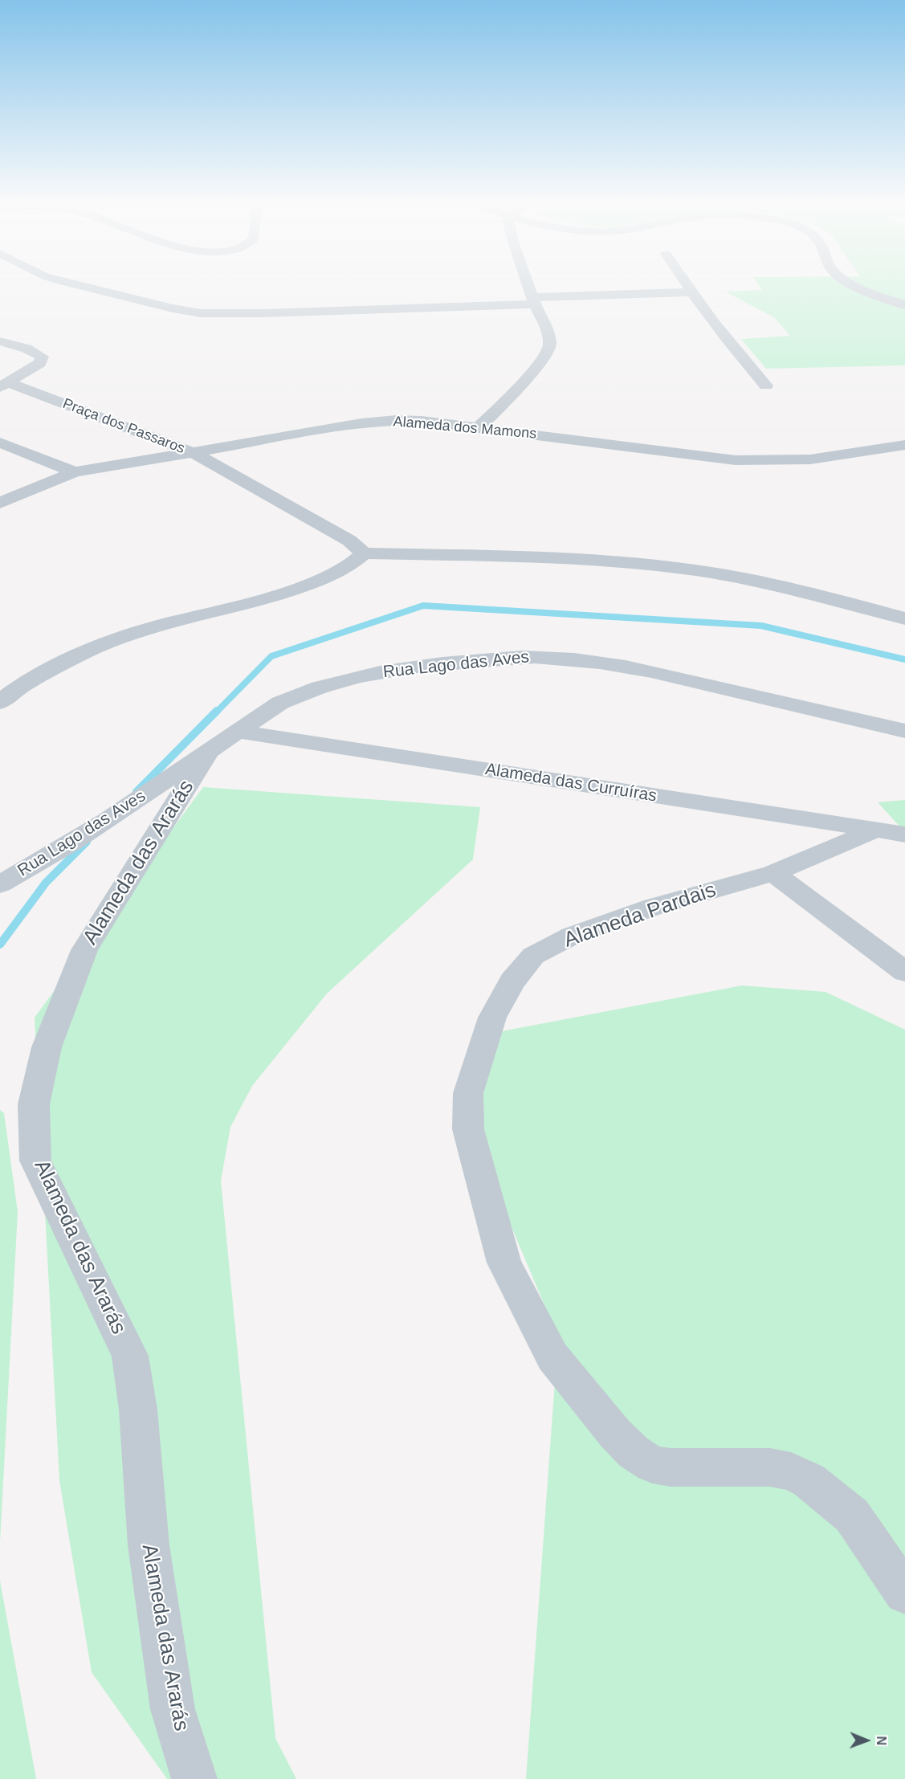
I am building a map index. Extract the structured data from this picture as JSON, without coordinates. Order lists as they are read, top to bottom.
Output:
{
  "streets": {
    "street": [
      "Praça dos Passaros",
      "Alameda dos Mamons",
      "Rua Lago das Aves",
      "Alameda das Curruíras",
      "Alameda das Ararás",
      "Alameda Pardais"
    ]
  },
  "crossings": [
    ["Praça dos Passaros", "Alameda dos Mamons"],
    ["Rua Lago das Aves", "Alameda das Curruíras"],
    ["Rua Lago das Aves", "Alameda das Ararás"],
    ["Alameda das Curruíras", "Alameda Pardais"]
  ],
  "north": "right"
}
